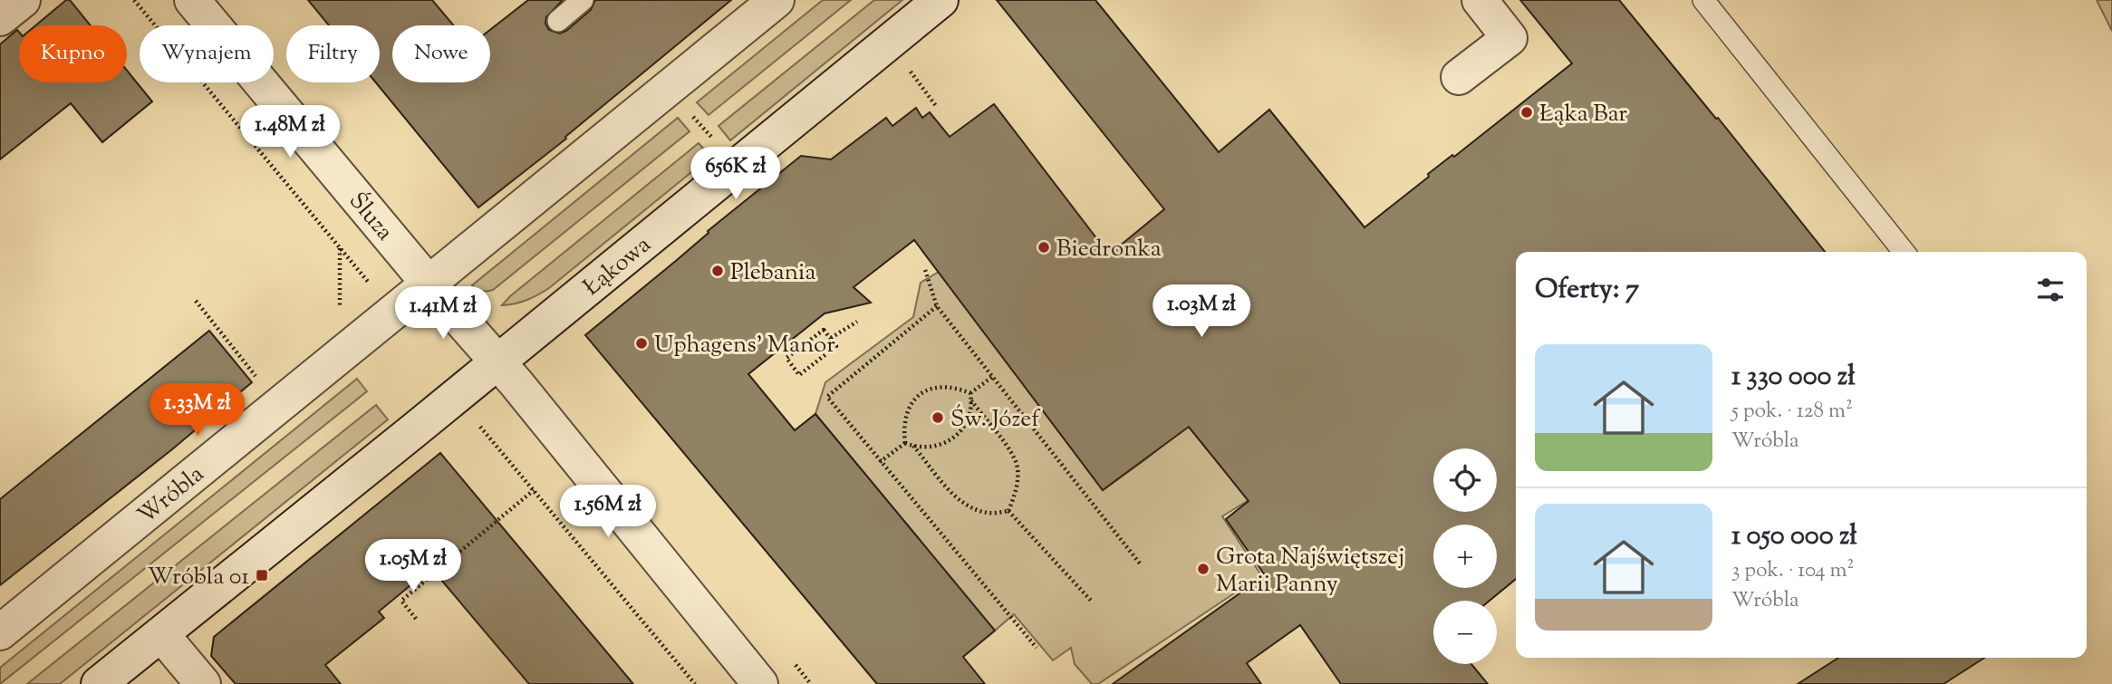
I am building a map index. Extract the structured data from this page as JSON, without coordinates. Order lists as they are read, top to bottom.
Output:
{
  "streets": {
    "street": ["Śluza", "Łąkowa", "Wróbla"]
  },
  "crossings": [
    ["Śluza", "Łąkowa"],
    ["Śluza", "Wróbla"]
  ],
  "places": {
    "other": [
      "Łąka Bar",
      "Biedronka",
      "Plebania",
      "Uphagens' Manor",
      "Św. Józef",
      "Grota Najświętszej Marii Panny"
    ],
    "transit": ["Wróbla 01"]
  },
  "page": {
    "chip": [
      "Kupno",
      "Wynajem",
      "Filtry",
      "Nowe"
    ],
    "price": [
      "1.48M zł",
      "656K zł",
      "1.03M zł",
      "1.41M zł",
      "1.33M zł",
      "1.56M zł",
      "1.05M zł"
    ],
    "heading": "Oferty: 7",
    "list": [
      {
        "name": "1 330 000 zł",
        "note": "5 pok. · 128 m² · Wróbla"
      },
      {
        "name": "1 050 000 zł",
        "note": "3 pok. · 104 m² · Wróbla"
      }
    ],
    "map_buttons": ["+", "−"]
  }
}
